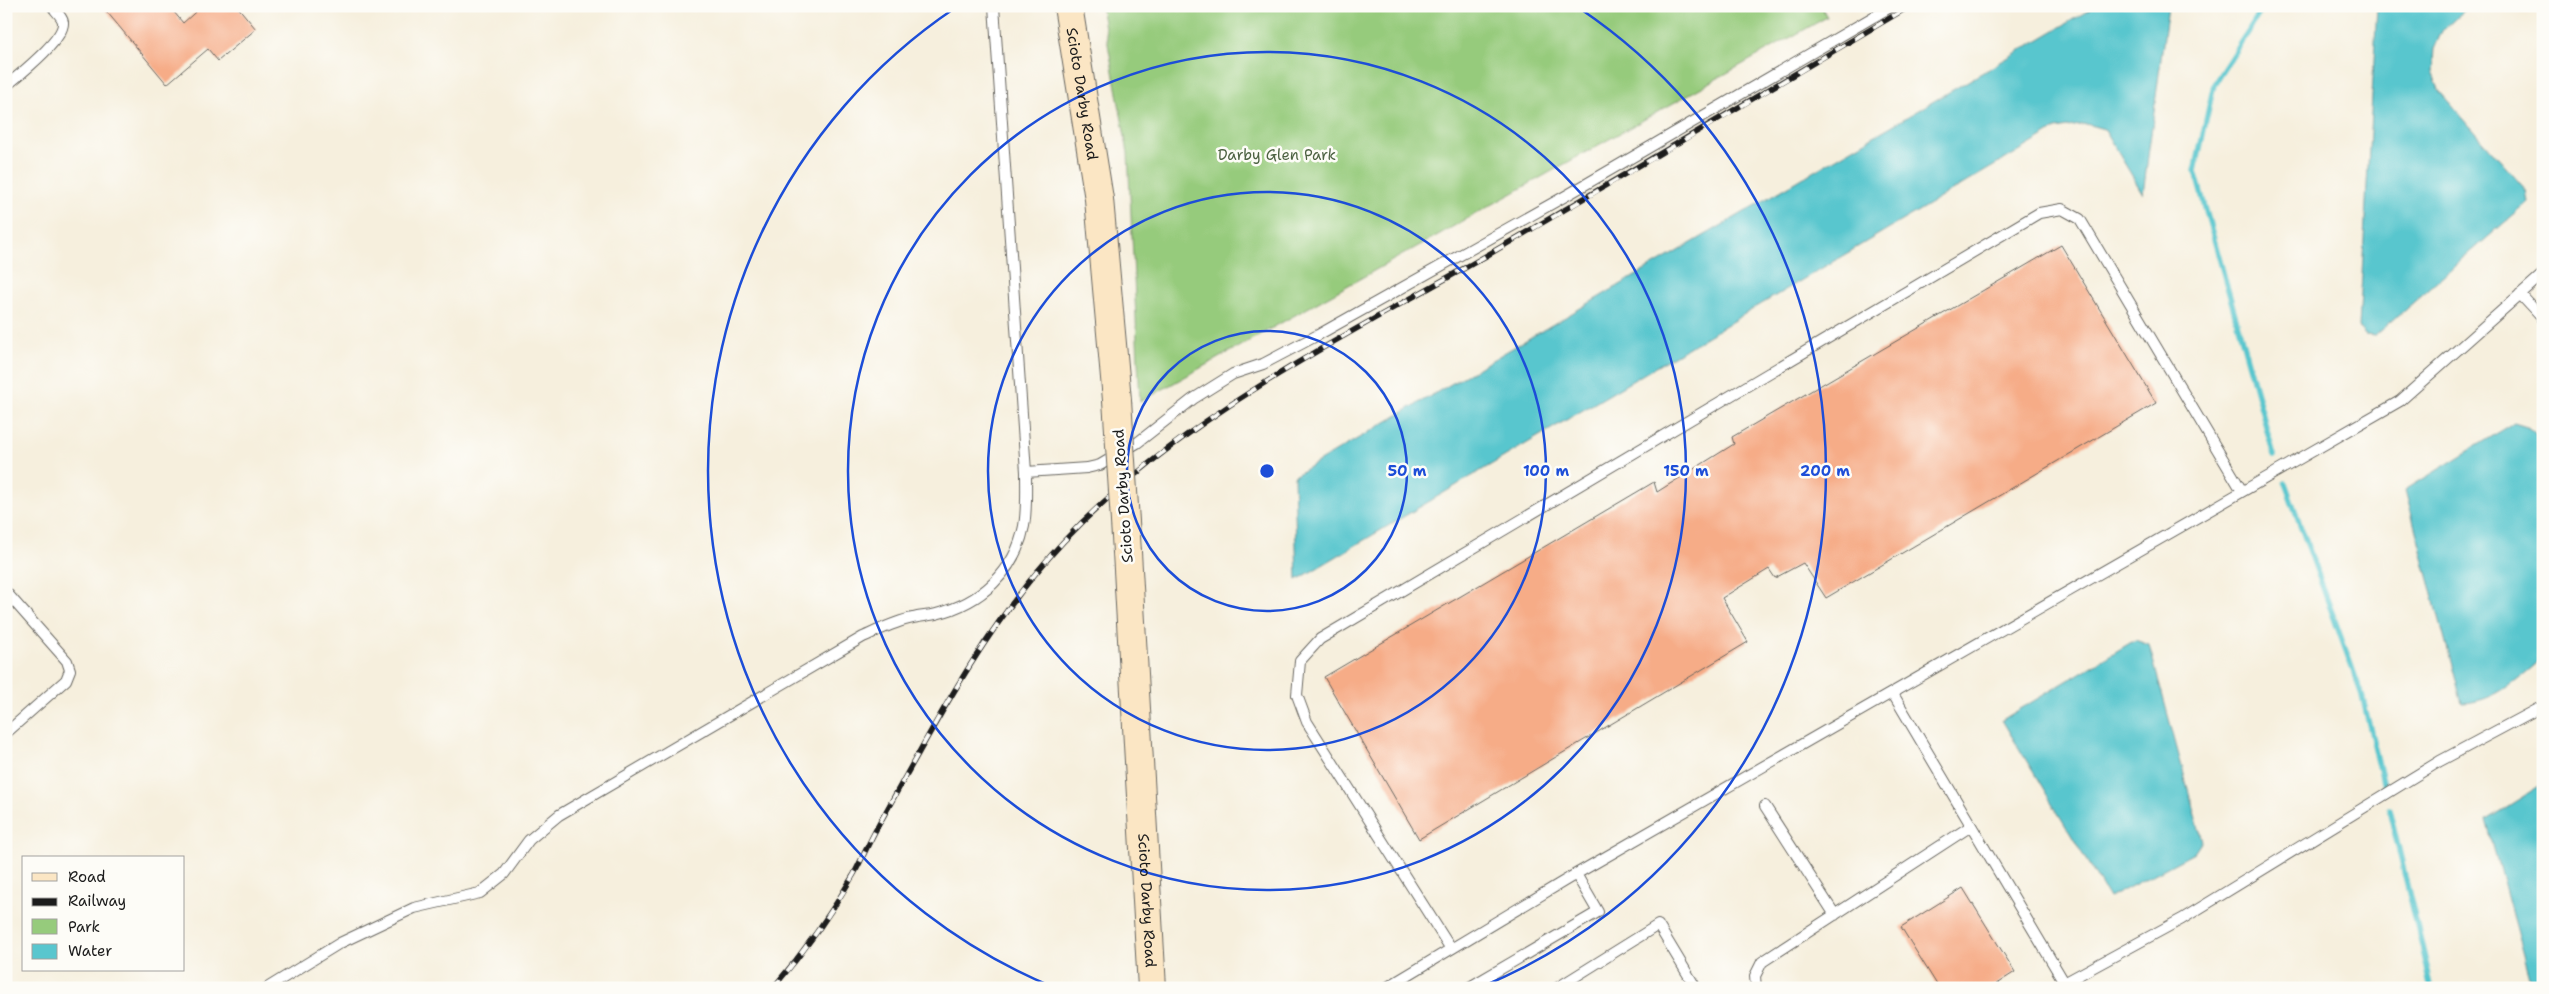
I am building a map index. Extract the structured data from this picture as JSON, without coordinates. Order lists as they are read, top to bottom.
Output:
{
  "streets": {
    "main road": ["Scioto Darby Road"]
  },
  "parks": ["Darby Glen Park"],
  "legend": [
    "Road",
    "Railway",
    "Park",
    "Water"
  ],
  "rings": [
    "50 m",
    "100 m",
    "150 m",
    "200 m"
  ]
}
